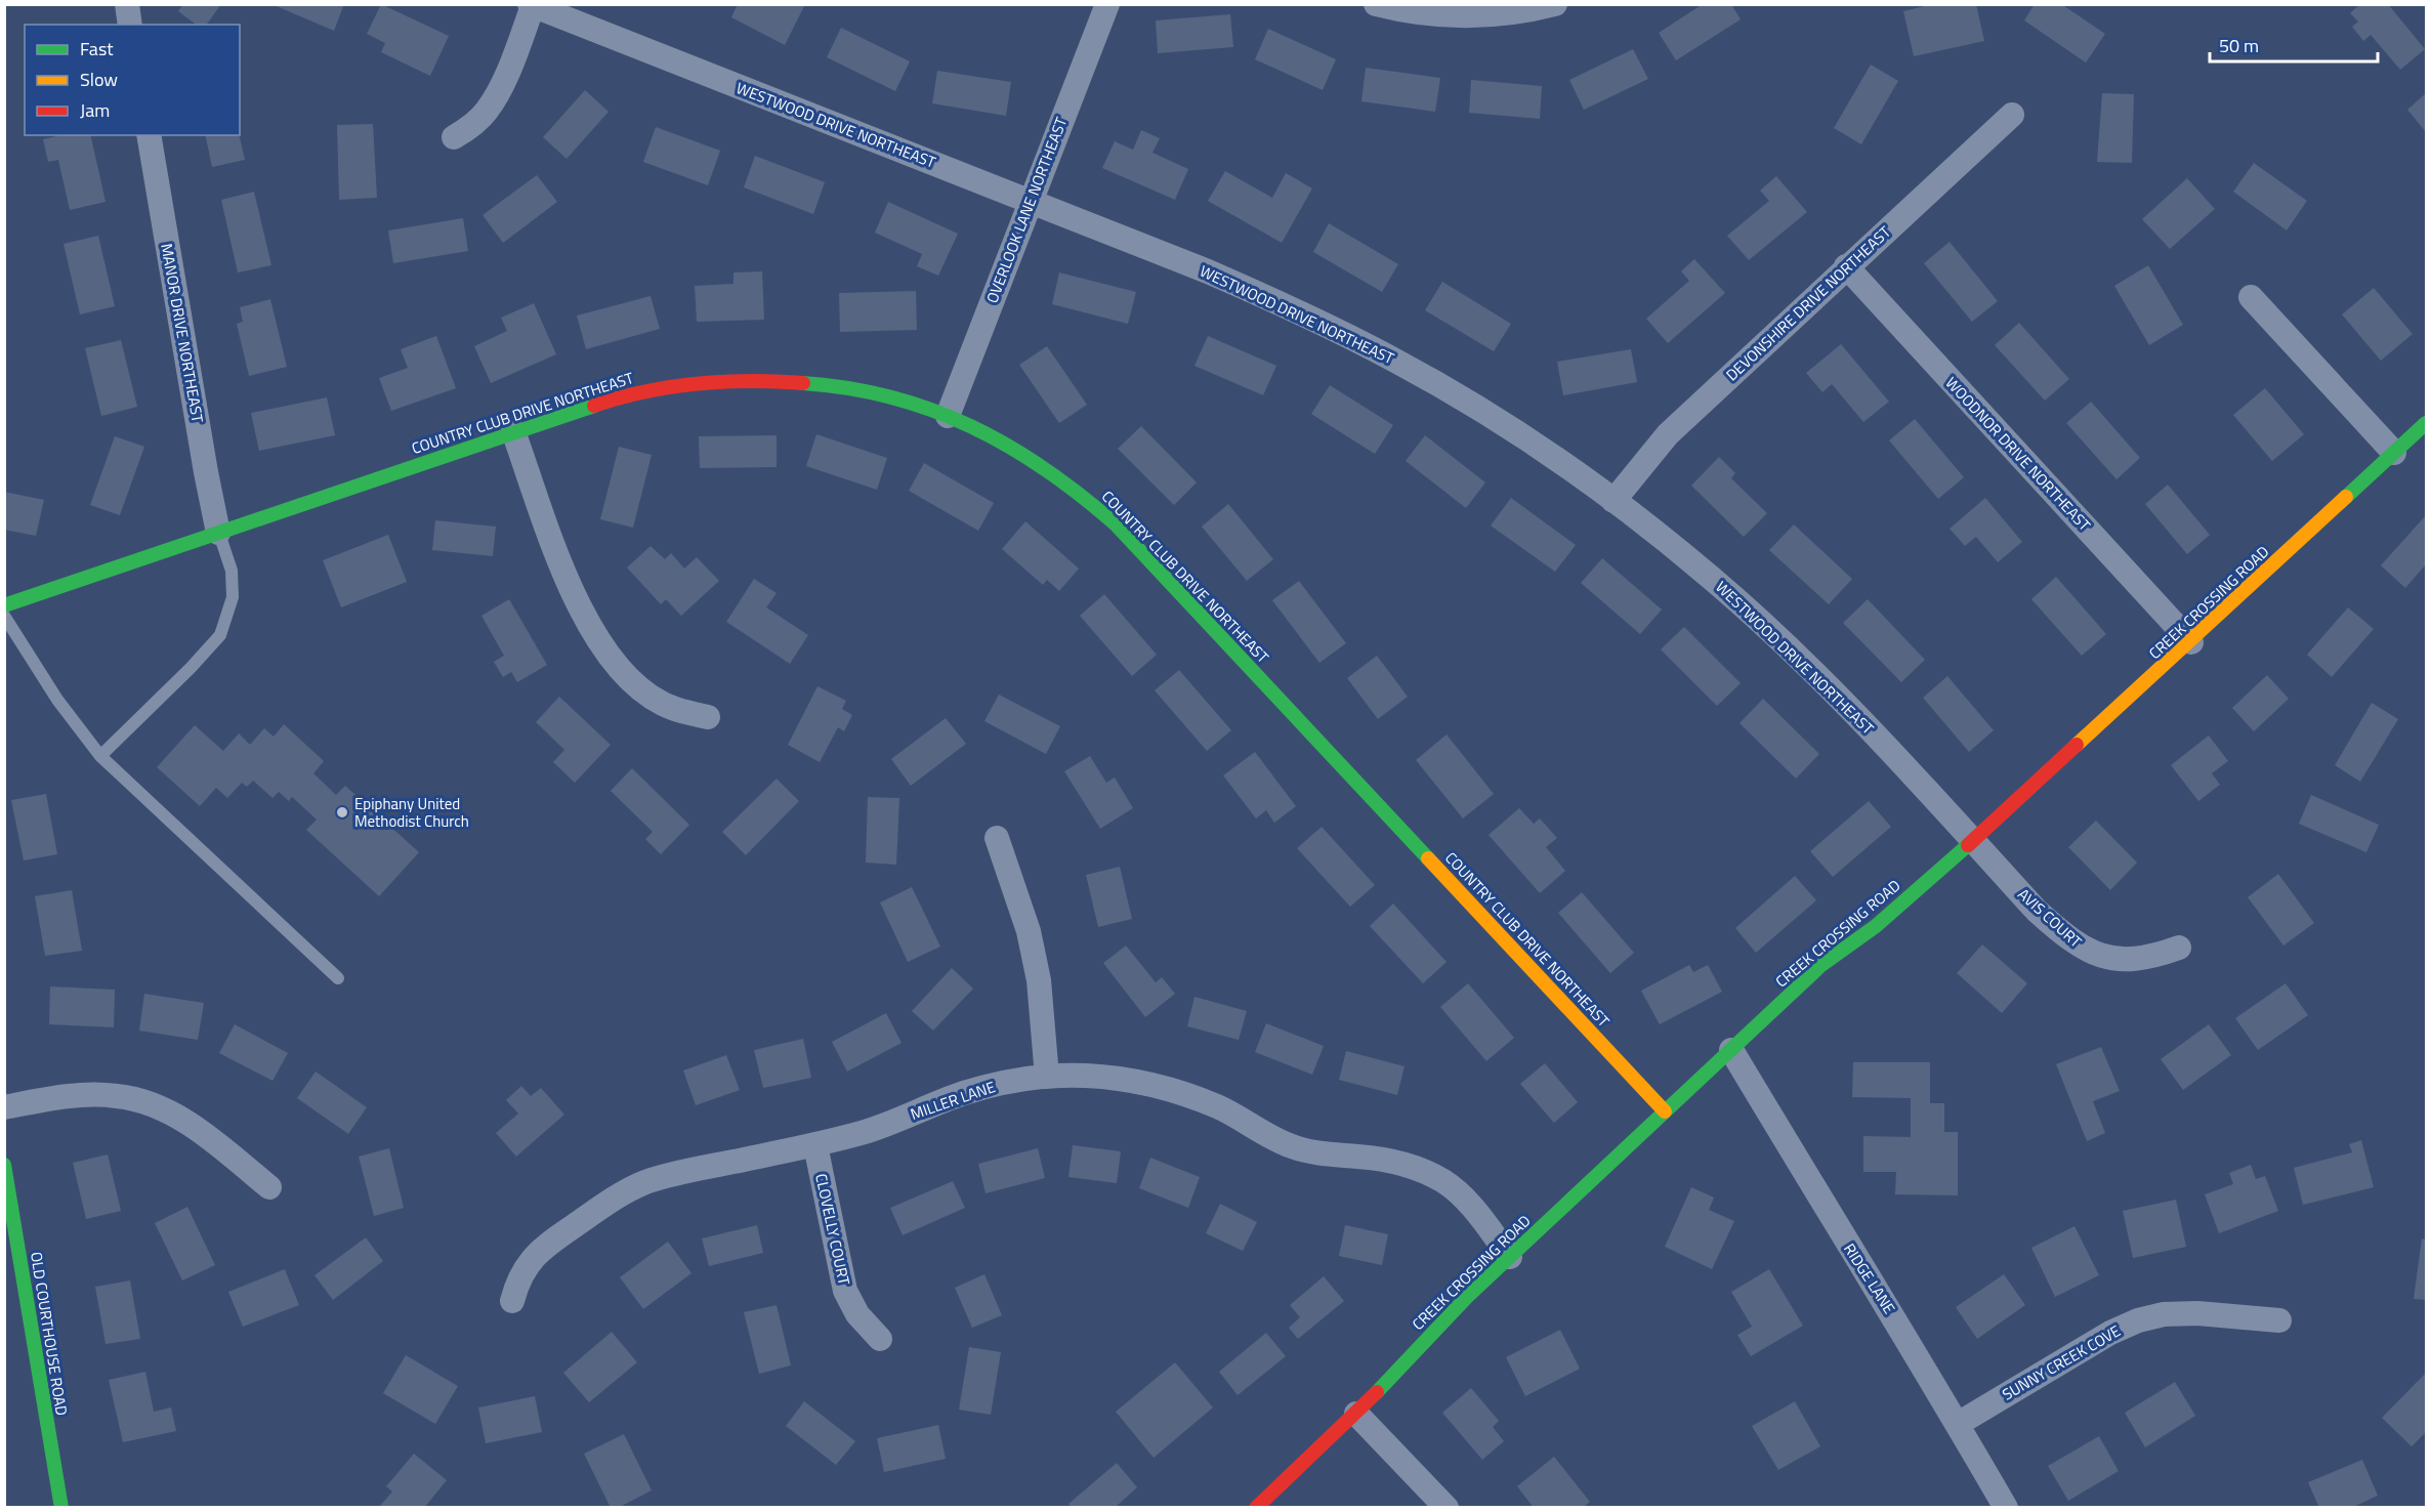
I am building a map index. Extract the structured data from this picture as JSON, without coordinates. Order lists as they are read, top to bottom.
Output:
{
  "streets": {
    "street": [
      "WESTWOOD DRIVE NORTHEAST",
      "OVERLOOK LANE NORTHEAST",
      "DEVONSHIRE DRIVE NORTHEAST",
      "MANOR DRIVE NORTHEAST",
      "COUNTRY CLUB DRIVE NORTHEAST",
      "WOODNOR DRIVE NORTHEAST",
      "CREEK CROSSING ROAD",
      "AVIS COURT",
      "MILLER LANE",
      "CLOVELLY COURT",
      "RIDGE LANE",
      "OLD COURTHOUSE ROAD",
      "SUNNY CREEK COVE"
    ]
  },
  "crossings": [
    ["WESTWOOD DRIVE NORTHEAST", "OVERLOOK LANE NORTHEAST"],
    ["WESTWOOD DRIVE NORTHEAST", "DEVONSHIRE DRIVE NORTHEAST"],
    ["WESTWOOD DRIVE NORTHEAST", "CREEK CROSSING ROAD"],
    ["WESTWOOD DRIVE NORTHEAST", "AVIS COURT"],
    ["OVERLOOK LANE NORTHEAST", "COUNTRY CLUB DRIVE NORTHEAST"],
    ["DEVONSHIRE DRIVE NORTHEAST", "WOODNOR DRIVE NORTHEAST"],
    ["MANOR DRIVE NORTHEAST", "COUNTRY CLUB DRIVE NORTHEAST"],
    ["COUNTRY CLUB DRIVE NORTHEAST", "CREEK CROSSING ROAD"],
    ["WOODNOR DRIVE NORTHEAST", "CREEK CROSSING ROAD"],
    ["CREEK CROSSING ROAD", "AVIS COURT"],
    ["CREEK CROSSING ROAD", "MILLER LANE"],
    ["CREEK CROSSING ROAD", "RIDGE LANE"],
    ["MILLER LANE", "CLOVELLY COURT"],
    ["RIDGE LANE", "SUNNY CREEK COVE"]
  ],
  "places": ["Epiphany United Methodist Church"],
  "legend": ["Fast", "Slow", "Jam"],
  "scale_bar": "50 m"
}
